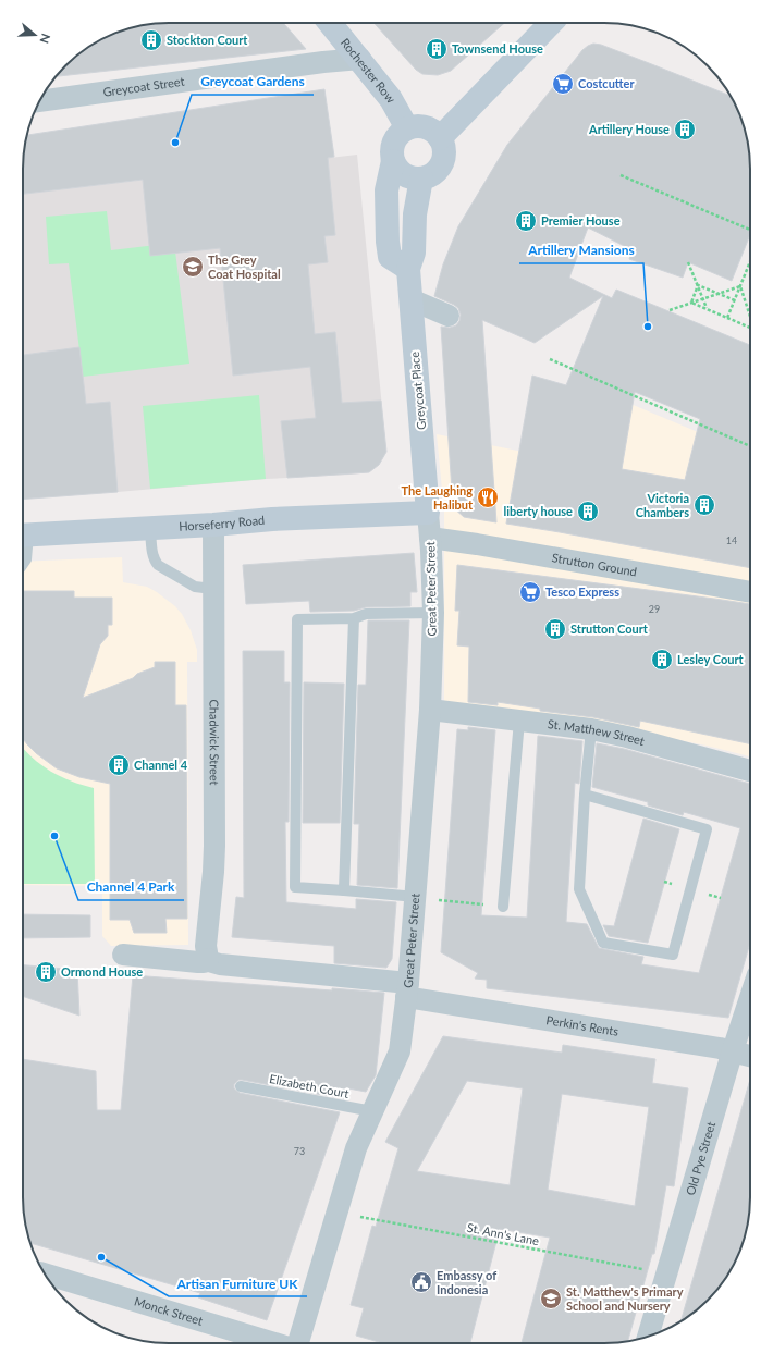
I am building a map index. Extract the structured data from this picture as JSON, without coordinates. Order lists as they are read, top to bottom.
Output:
{
  "streets": {
    "main road": ["Rochester Row", "Greycoat Place", "Horseferry Road"],
    "street": [
      "Greycoat Street",
      "Strutton Ground",
      "Great Peter Street",
      "St. Matthew Street",
      "Chadwick Street",
      "Perkin's Rents",
      "Old Pye Street",
      "Monck Street"
    ],
    "lane": ["Elizabeth Court"],
    "path": ["St. Ann's Lane"]
  },
  "crossings": [
    ["Rochester Row", "Greycoat Street"],
    ["Rochester Row", "Greycoat Place"],
    ["Greycoat Place", "Horseferry Road"],
    ["Greycoat Place", "Great Peter Street"],
    ["Horseferry Road", "Great Peter Street"],
    ["Horseferry Road", "Chadwick Street"],
    ["Strutton Ground", "Great Peter Street"],
    ["Great Peter Street", "St. Matthew Street"],
    ["Great Peter Street", "Perkin's Rents"],
    ["Great Peter Street", "Elizabeth Court"],
    ["Great Peter Street", "St. Ann's Lane"],
    ["Perkin's Rents", "Old Pye Street"],
    ["Old Pye Street", "St. Ann's Lane"]
  ],
  "places": {
    "building": [
      "Stockton Court",
      "Townsend House",
      "Artillery House",
      "Premier House",
      "Victoria Chambers",
      "liberty house",
      "Strutton Court",
      "Lesley Court",
      "Channel 4",
      "Ormond House"
    ],
    "supermarket": ["Costcutter", "Tesco Express"],
    "other": [
      "Greycoat Gardens",
      "Artillery Mansions",
      "Channel 4 Park",
      "Artisan Furniture UK"
    ],
    "school or university": ["The Grey Coat Hospital", "St. Matthew's Primary School and Nursery"],
    "restaurant": ["The Laughing Halibut"],
    "public building": ["Embassy of Indonesia"]
  },
  "house_numbers": ["14", "29", "73"],
  "north": "right"
}
